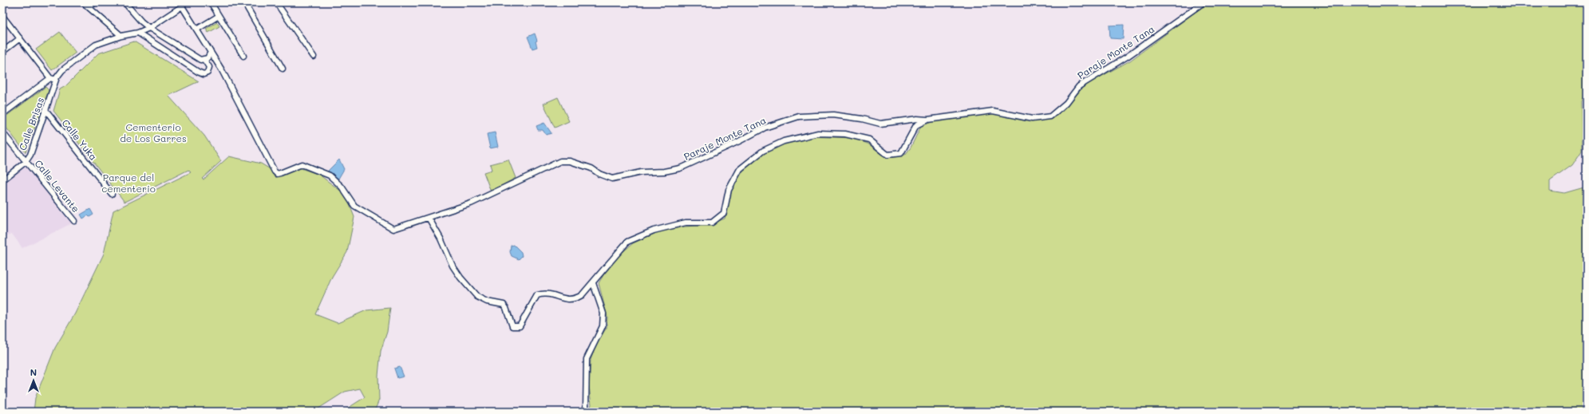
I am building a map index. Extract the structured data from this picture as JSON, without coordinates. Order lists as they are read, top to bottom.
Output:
{
  "streets": {
    "street": [
      "Paraje Monte Tana",
      "Calle Brisas",
      "Calle Yuka",
      "Calle Levante"
    ]
  },
  "crossings": [
    ["Calle Brisas", "Calle Yuka"],
    ["Calle Brisas", "Calle Levante"]
  ],
  "parks": ["Cementerio de Los Garres", "Parque del cementerio"],
  "north": "top"
}
